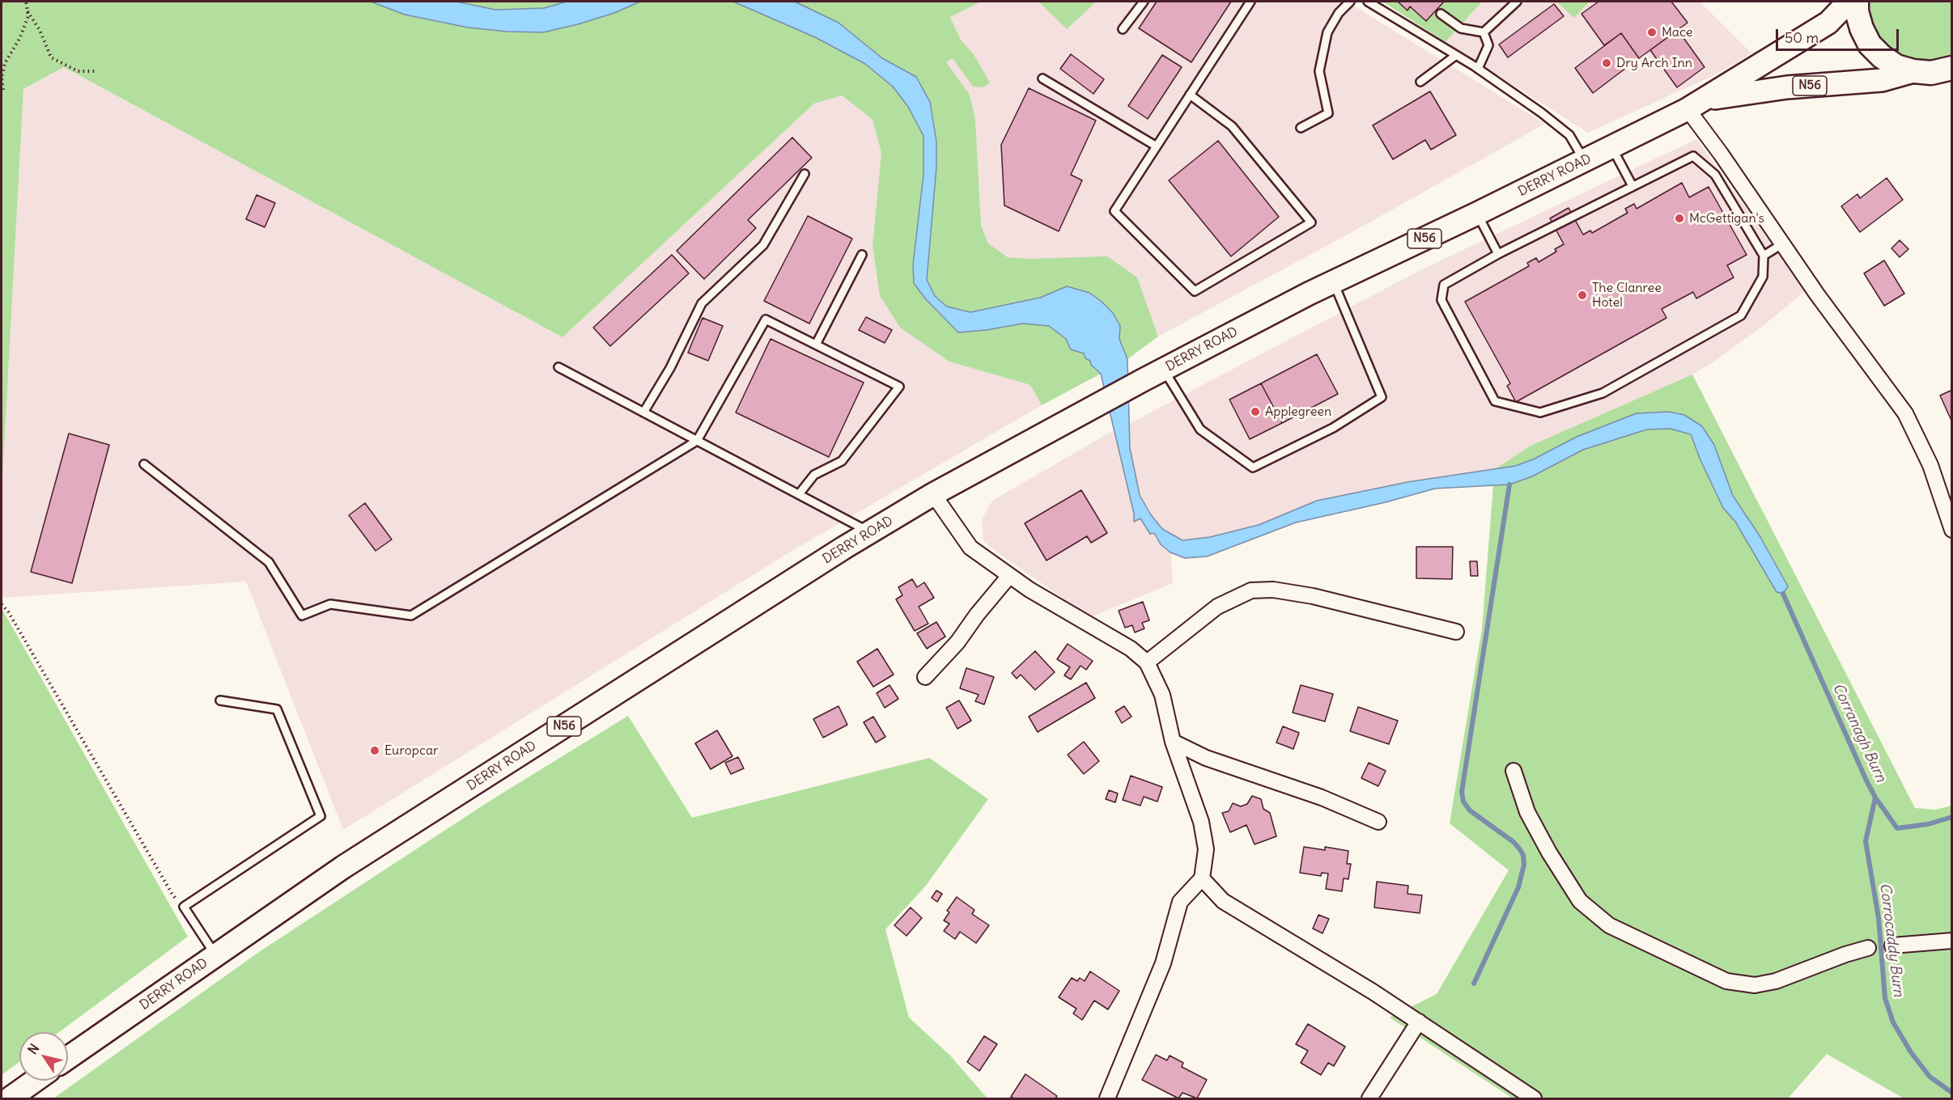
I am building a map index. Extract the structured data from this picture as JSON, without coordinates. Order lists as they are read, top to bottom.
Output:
{
  "streets": {
    "main road": ["N56", "DERRY ROAD"]
  },
  "water": ["Corranagh Burn", "Corrocaddy Burn"],
  "places": [
    "Mace",
    "Dry Arch Inn",
    "McGettigan's",
    "The Clanree Hotel",
    "Applegreen",
    "Europcar"
  ],
  "scale_bar": "50 m",
  "north": "top left"
}
